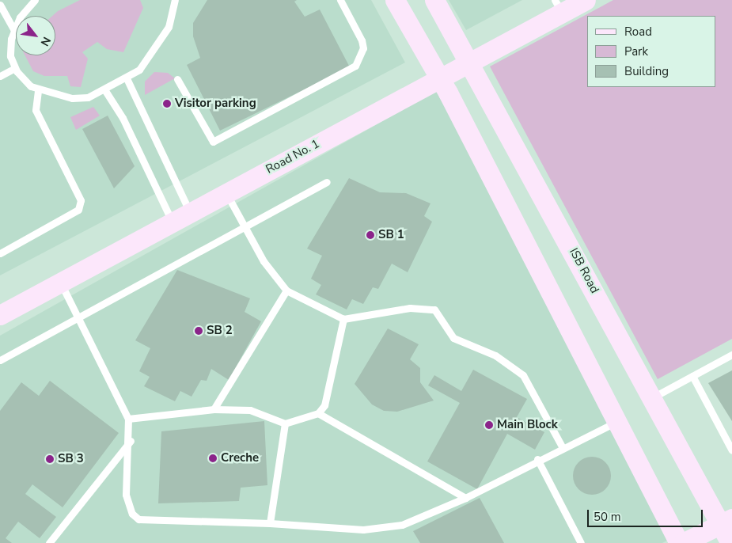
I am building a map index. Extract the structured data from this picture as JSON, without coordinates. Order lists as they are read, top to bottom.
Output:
{
  "streets": {
    "main road": ["Road No. 1", "ISB Road"]
  },
  "crossings": [
    ["Road No. 1", "ISB Road"]
  ],
  "places": [
    "Visitor parking",
    "SB 1",
    "SB 2",
    "Main Block",
    "Creche",
    "SB 3"
  ],
  "legend": ["Road", "Park", "Building"],
  "scale_bar": "50 m",
  "north": "bottom right"
}
